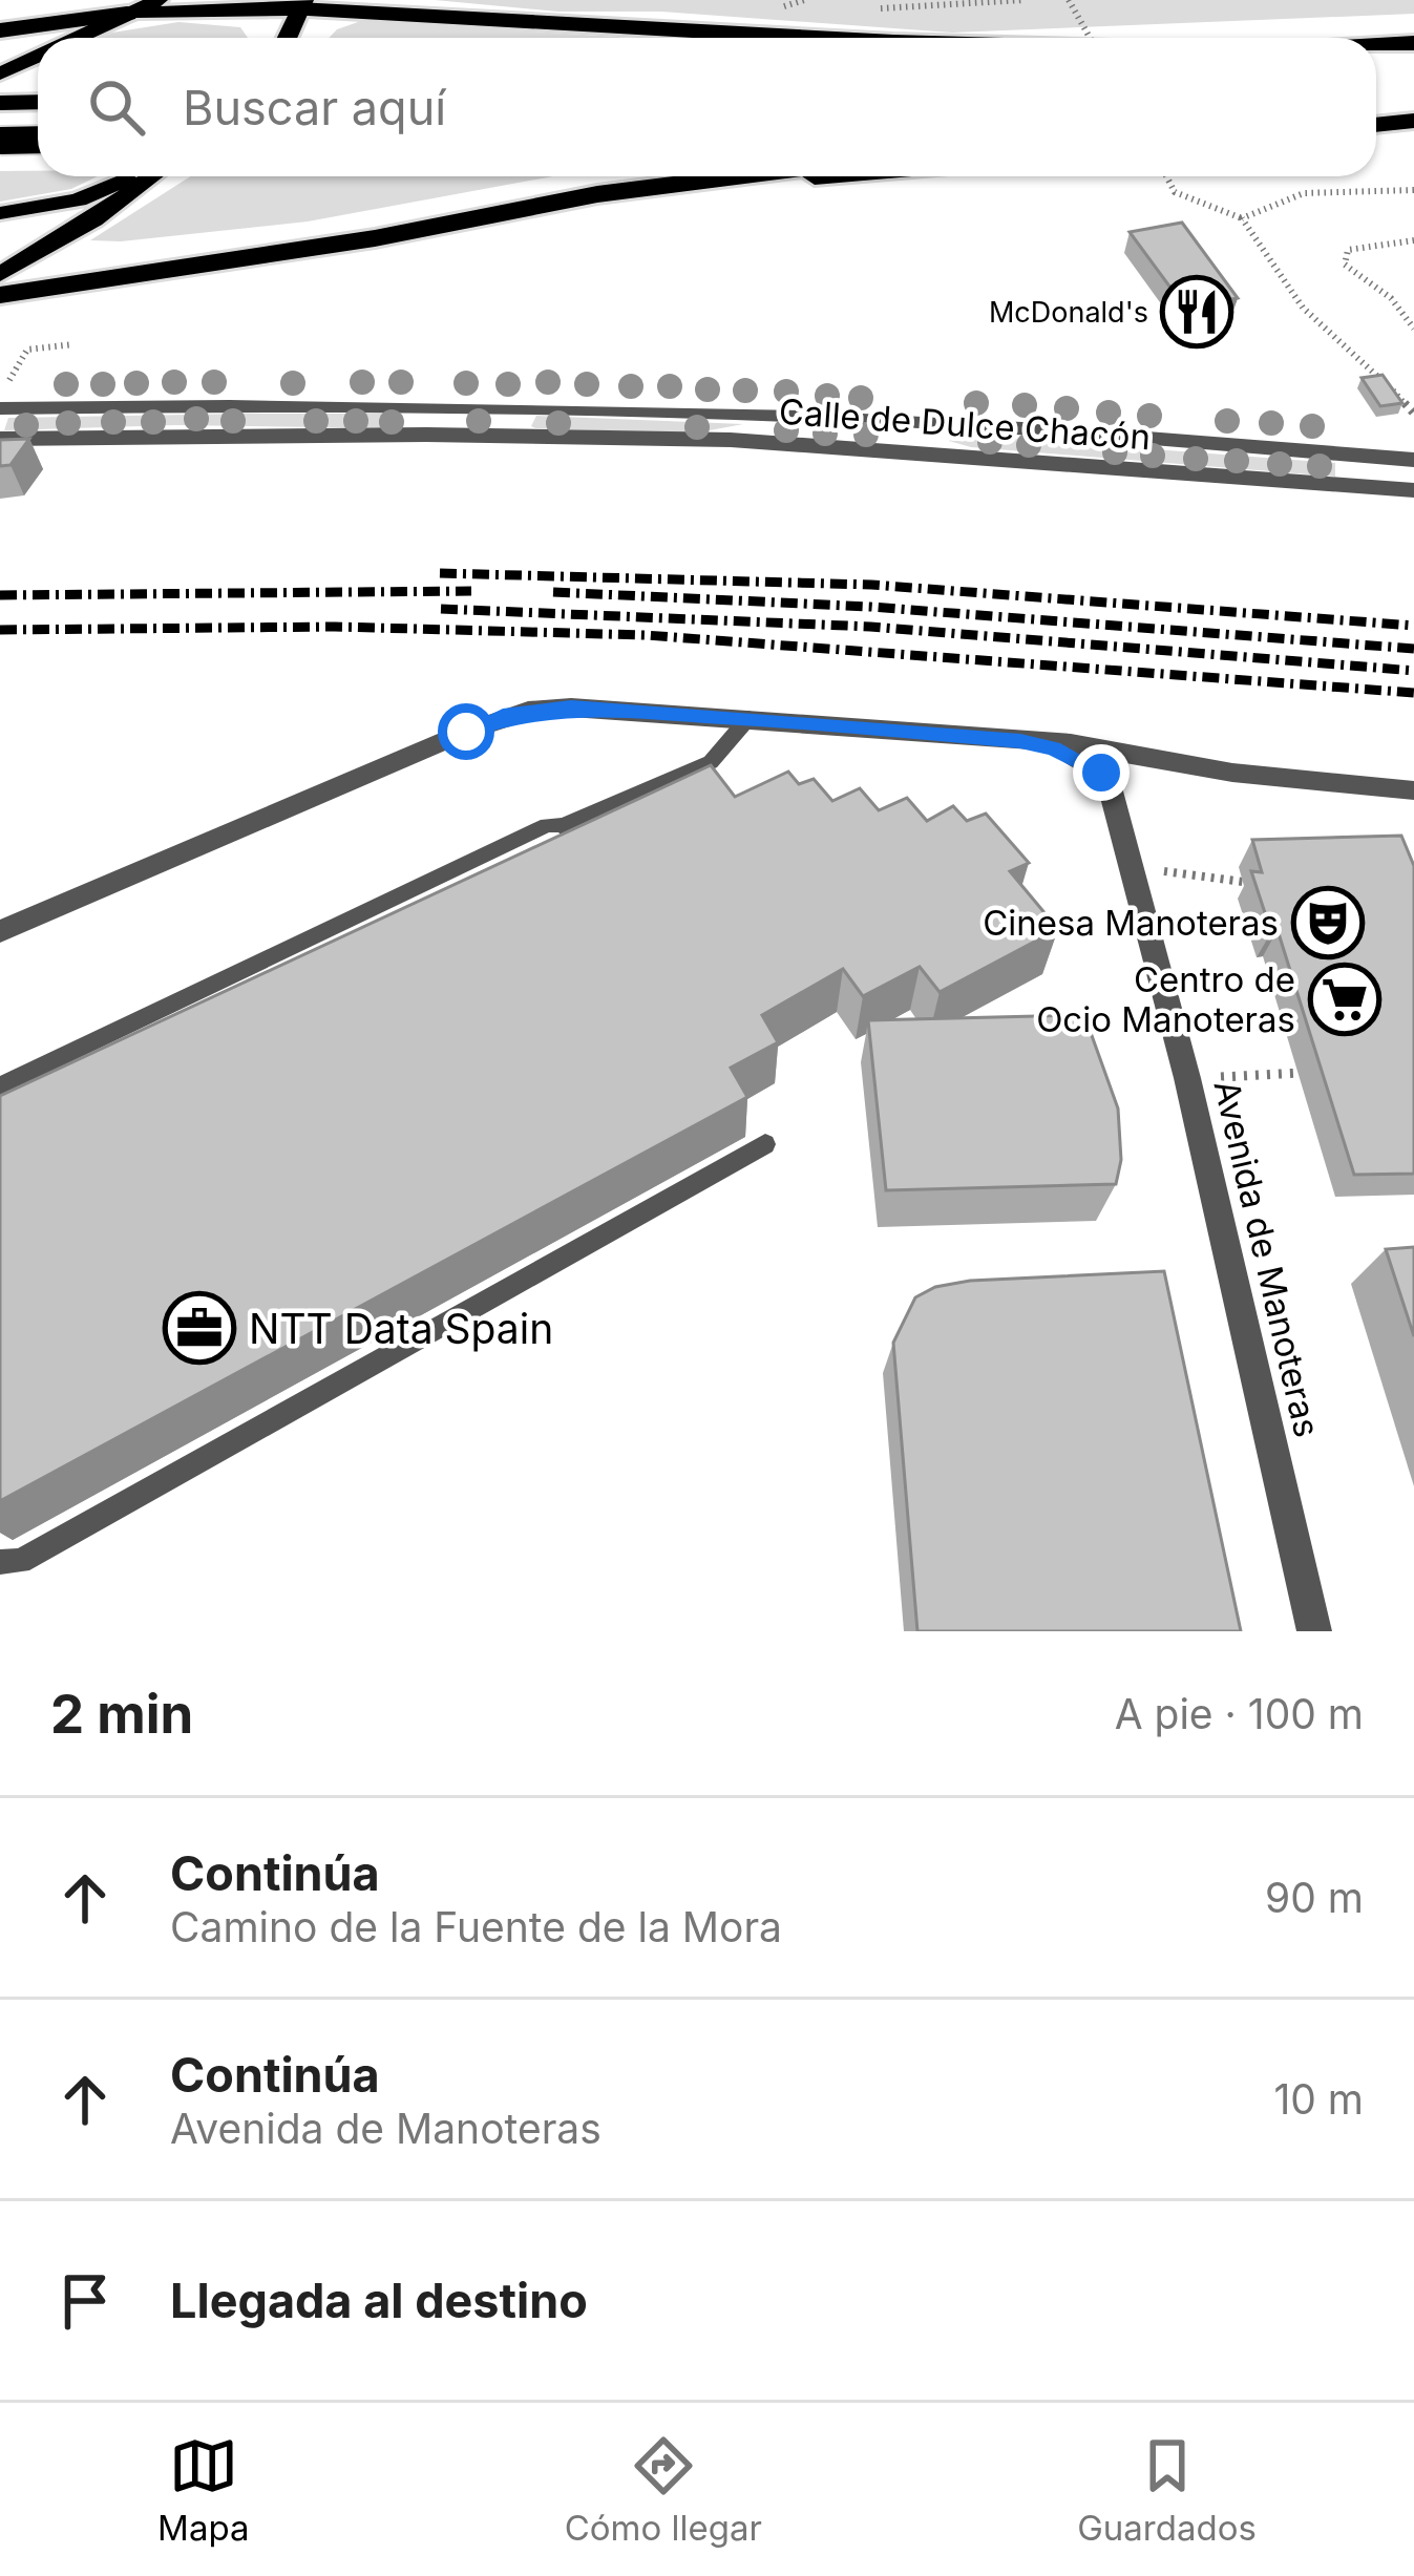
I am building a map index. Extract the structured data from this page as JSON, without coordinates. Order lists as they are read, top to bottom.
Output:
{
  "streets": {
    "street": ["Calle de Dulce Chacón", "Avenida de Manoteras"]
  },
  "places": {
    "restaurant": ["McDonald's"],
    "theatre": ["Cinesa Manoteras"],
    "supermarket": ["Centro de Ocio Manoteras"],
    "office": ["NTT Data Spain"]
  },
  "page": {
    "search": "Buscar aquí",
    "heading": ["2 min", "A pie · 100 m"],
    "list": [
      ["Continúa", "Camino de la Fuente de la Mora", "90 m"],
      ["Continúa", "Avenida de Manoteras", "10 m"],
      "Llegada al destino"
    ],
    "nav": ["Mapa", "Cómo llegar", "Guardados"]
  }
}
